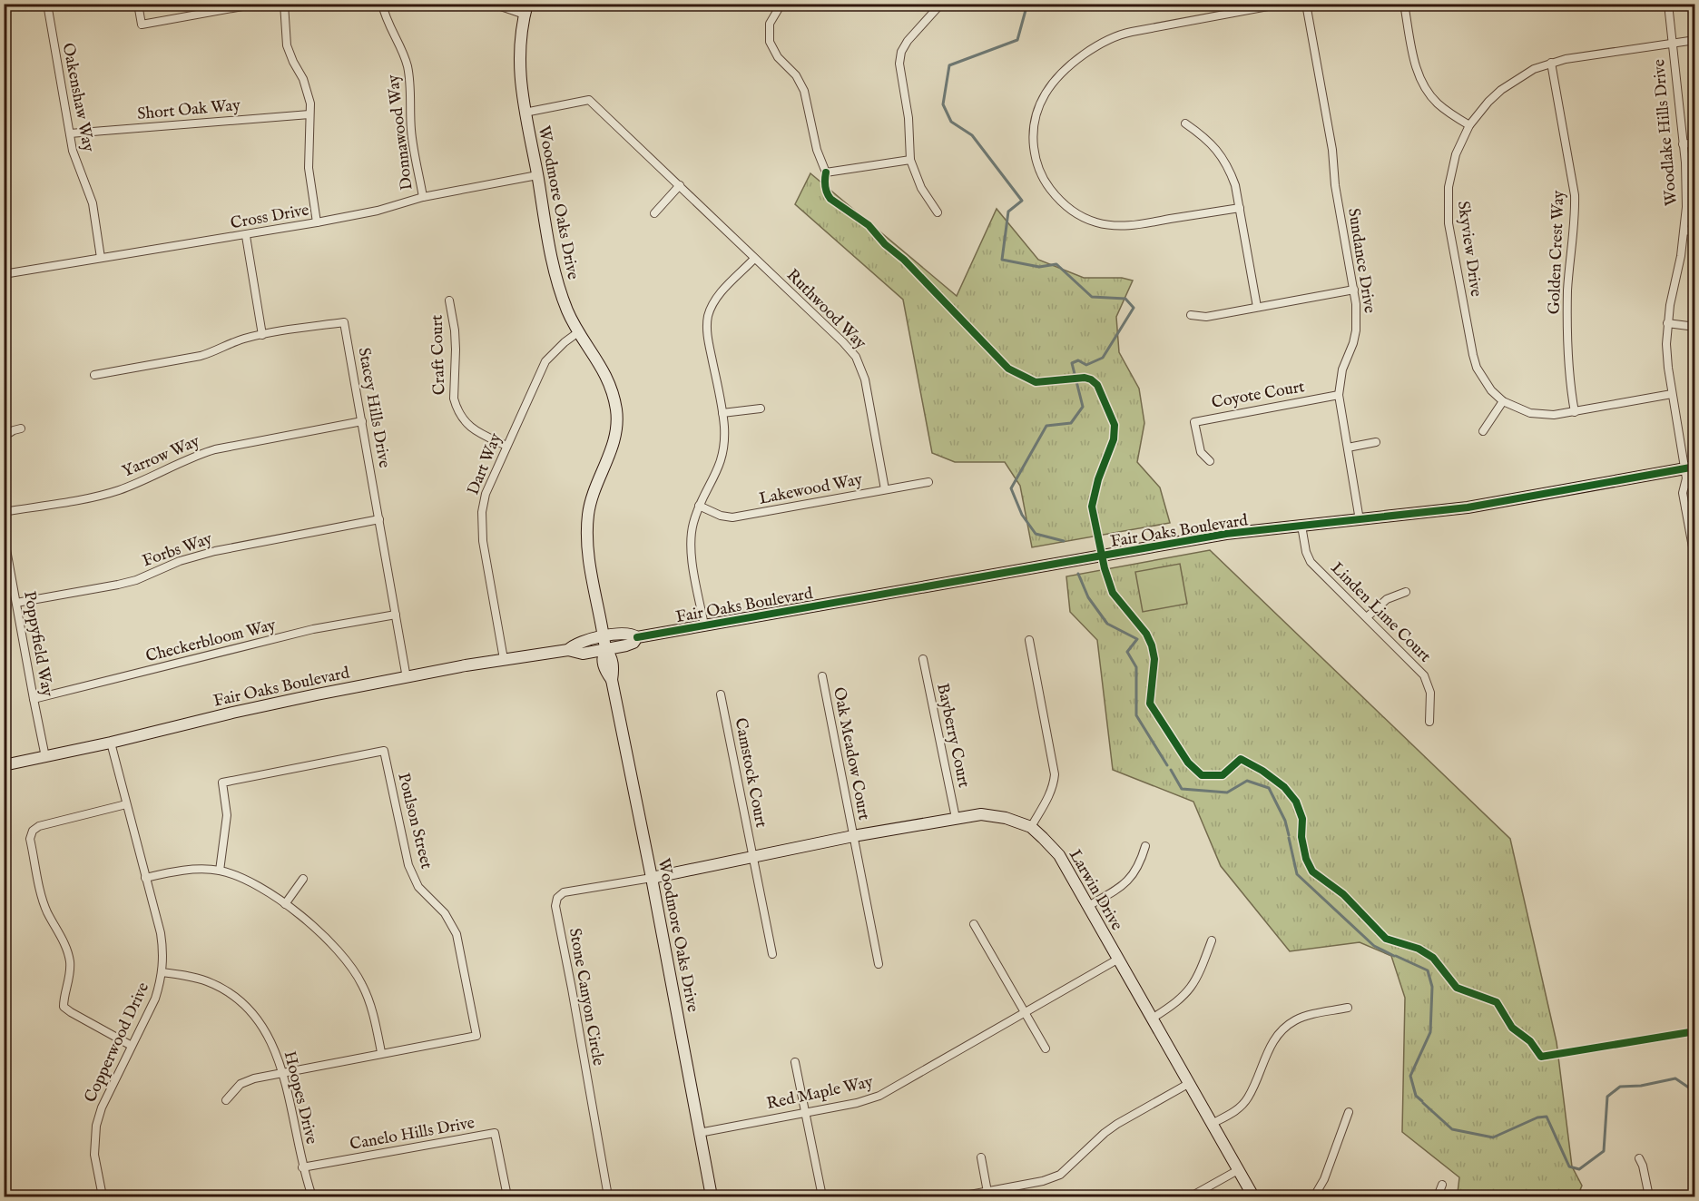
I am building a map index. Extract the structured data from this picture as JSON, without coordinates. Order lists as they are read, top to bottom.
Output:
{
  "streets": {
    "street": [
      "Oakenshaw Way",
      "Short Oak Way",
      "Donnawood Way",
      "Woodlake Hills Drive",
      "Woodmore Oaks Drive",
      "Cross Drive",
      "Skyview Drive",
      "Golden Crest Way",
      "Sundance Drive",
      "Ruthwood Way",
      "Craft Court",
      "Coyote Court",
      "Stacey Hills Drive",
      "Yarrow Way",
      "Dart Way",
      "Lakewood Way",
      "Fair Oaks Boulevard",
      "Forbs Way",
      "Linden Lime Court",
      "Checkerbloom Way",
      "Poppyfield Way",
      "Bayberry Court",
      "Oak Meadow Court",
      "Camstock Court",
      "Poulson Street",
      "Larwin Drive",
      "Stone Canyon Circle",
      "Copperwood Drive",
      "Red Maple Way",
      "Hoopes Drive",
      "Canelo Hills Drive"
    ]
  },
  "crossings": [
    ["Oakenshaw Way", "Short Oak Way"],
    ["Oakenshaw Way", "Cross Drive"],
    ["Donnawood Way", "Cross Drive"],
    ["Woodlake Hills Drive", "Skyview Drive"],
    ["Woodlake Hills Drive", "Fair Oaks Boulevard"],
    ["Woodmore Oaks Drive", "Cross Drive"],
    ["Woodmore Oaks Drive", "Ruthwood Way"],
    ["Woodmore Oaks Drive", "Dart Way"],
    ["Woodmore Oaks Drive", "Fair Oaks Boulevard"],
    ["Woodmore Oaks Drive", "Larwin Drive"],
    ["Woodmore Oaks Drive", "Stone Canyon Circle"],
    ["Woodmore Oaks Drive", "Red Maple Way"],
    ["Skyview Drive", "Golden Crest Way"],
    ["Sundance Drive", "Coyote Court"],
    ["Sundance Drive", "Fair Oaks Boulevard"],
    ["Ruthwood Way", "Lakewood Way"],
    ["Craft Court", "Dart Way"],
    ["Stacey Hills Drive", "Yarrow Way"],
    ["Stacey Hills Drive", "Fair Oaks Boulevard"],
    ["Stacey Hills Drive", "Forbs Way"],
    ["Stacey Hills Drive", "Checkerbloom Way"],
    ["Dart Way", "Fair Oaks Boulevard"],
    ["Fair Oaks Boulevard", "Linden Lime Court"],
    ["Fair Oaks Boulevard", "Poppyfield Way"],
    ["Fair Oaks Boulevard", "Copperwood Drive"],
    ["Forbs Way", "Poppyfield Way"],
    ["Checkerbloom Way", "Poppyfield Way"],
    ["Bayberry Court", "Larwin Drive"],
    ["Oak Meadow Court", "Larwin Drive"],
    ["Camstock Court", "Larwin Drive"],
    ["Poulson Street", "Hoopes Drive"],
    ["Larwin Drive", "Stone Canyon Circle"],
    ["Larwin Drive", "Red Maple Way"],
    ["Copperwood Drive", "Hoopes Drive"],
    ["Hoopes Drive", "Canelo Hills Drive"]
  ]
}
